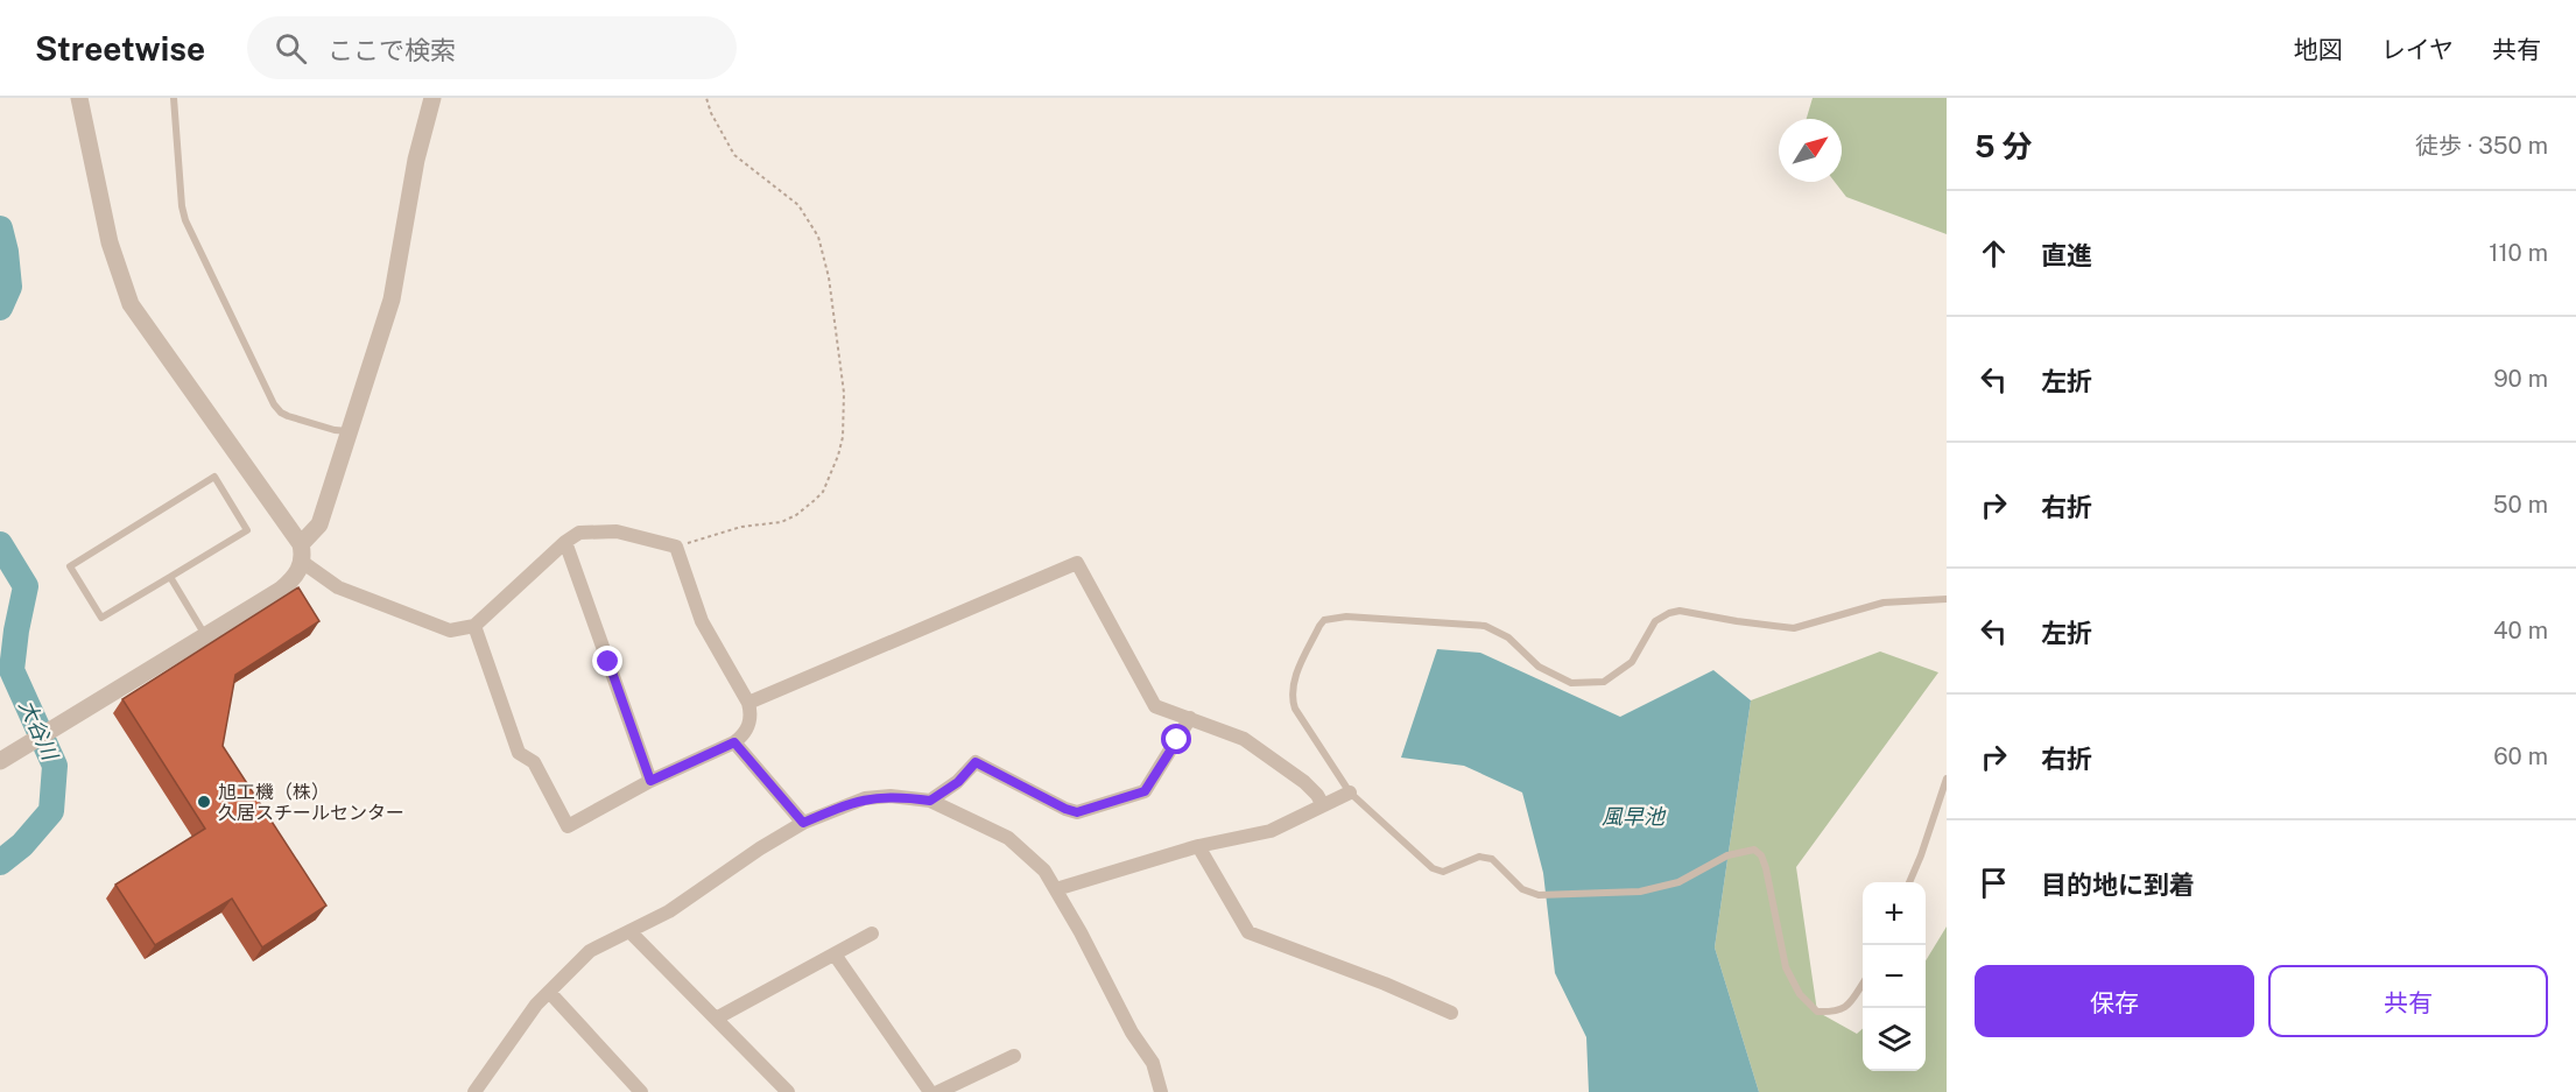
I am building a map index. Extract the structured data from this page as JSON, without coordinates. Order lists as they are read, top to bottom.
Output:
{
  "water": ["大谷川", "風早池"],
  "places": ["旭工機（株） 久居スチールセンター"],
  "north": "top right",
  "page": {
    "header": "Streetwise",
    "search": "ここで検索",
    "nav": ["地図", "レイヤ", "共有"],
    "heading": ["5 分", "徒歩 · 350 m"],
    "list": [
      ["直進", "110 m"],
      ["左折", "90 m"],
      ["右折", "50 m"],
      ["左折", "40 m"],
      ["右折", "60 m"],
      "目的地に到着"
    ],
    "map_buttons": ["+", "−"],
    "buttons": ["保存", "共有"]
  }
}
